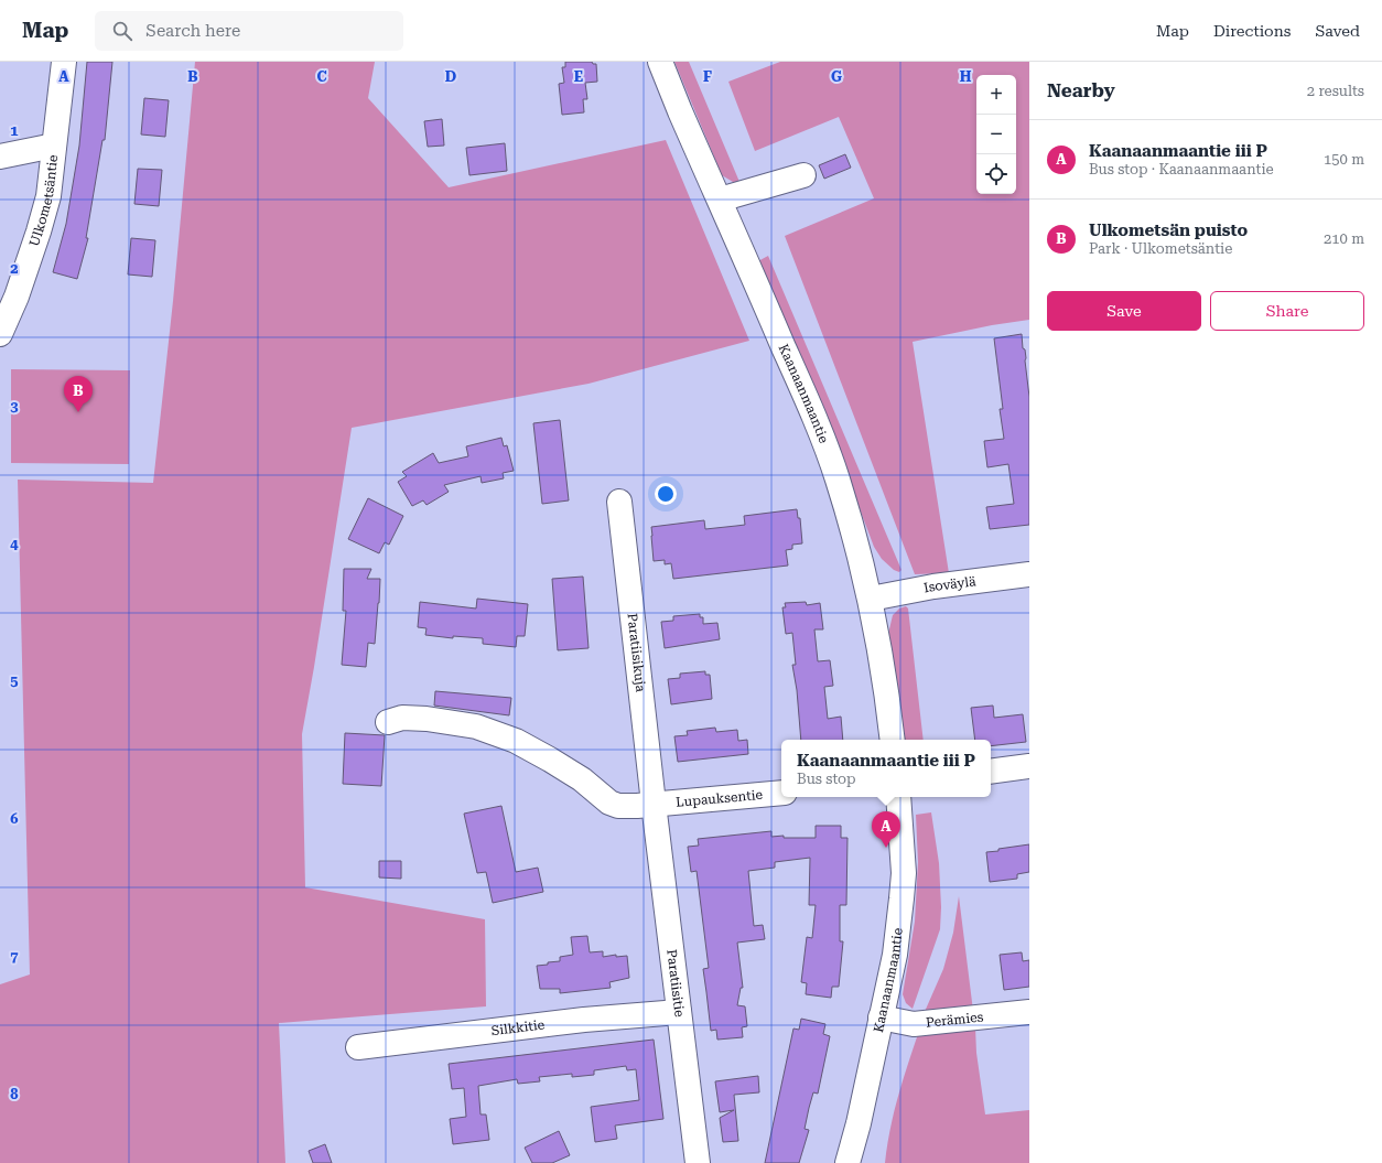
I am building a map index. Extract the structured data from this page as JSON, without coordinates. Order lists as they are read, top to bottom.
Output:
{
  "streets": {
    "street": [
      "Ulkometsäntie",
      "Kaanaanmaantie",
      "Isoväylä",
      "Paratiisikuja",
      "Lupauksentie",
      "Paratiisitie",
      "Perämies",
      "Silkkitie"
    ]
  },
  "crossings": [
    ["Kaanaanmaantie", "Isoväylä"],
    ["Kaanaanmaantie", "Perämies"],
    ["Paratiisikuja", "Lupauksentie"],
    ["Paratiisikuja", "Paratiisitie"],
    ["Lupauksentie", "Paratiisitie"],
    ["Paratiisitie", "Silkkitie"]
  ],
  "page": {
    "header": "Map",
    "search": "Search here",
    "nav": ["Map", "Directions", "Saved"],
    "heading": ["Nearby", "2 results"],
    "map_buttons": ["+", "−"],
    "list": [
      {
        "mark": "A",
        "name": "Kaanaanmaantie iii P",
        "note": "Bus stop · Kaanaanmaantie",
        "value": "150 m"
      },
      {
        "mark": "B",
        "name": "Ulkometsän puisto",
        "note": "Park · Ulkometsäntie",
        "value": "210 m"
      }
    ],
    "buttons": ["Save", "Share"],
    "pins": ["B", "A"],
    "popup": ["Kaanaanmaantie iii P", "Bus stop"]
  },
  "grid": {
    "columns": [
      "A",
      "B",
      "C",
      "D",
      "E",
      "F",
      "G",
      "H"
    ],
    "rows": [
      "1",
      "2",
      "3",
      "4",
      "5",
      "6",
      "7",
      "8"
    ]
  }
}
